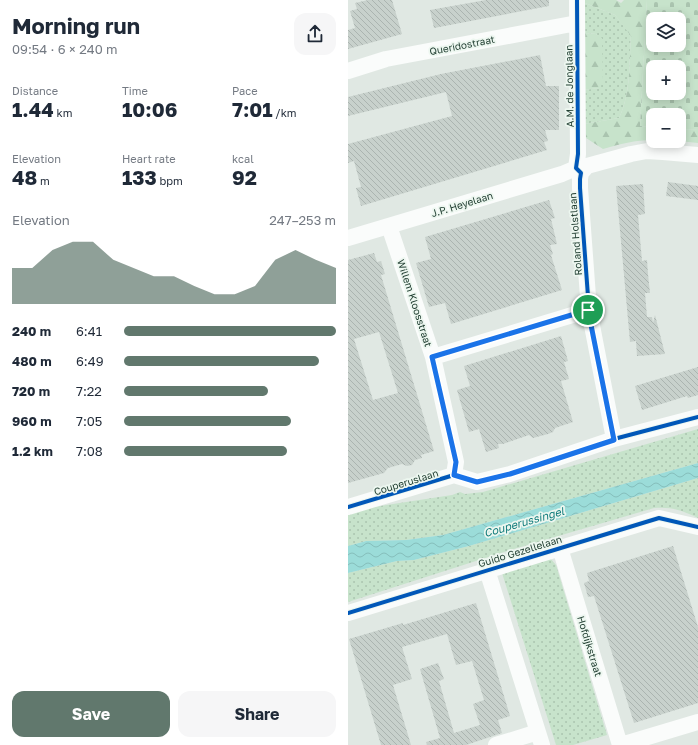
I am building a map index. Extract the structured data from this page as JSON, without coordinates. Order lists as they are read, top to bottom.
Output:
{
  "streets": {
    "street": [
      "Queridostraat",
      "A.M. de Jonglaan",
      "J.P. Heyelaan",
      "Roland Holstlaan",
      "Willem Kloosstraat",
      "Couperuslaan",
      "Guido Gezellelaan",
      "Hofdijkstraat"
    ]
  },
  "crossings": [
    ["Queridostraat", "A.M. de Jonglaan"],
    ["A.M. de Jonglaan", "J.P. Heyelaan"],
    ["A.M. de Jonglaan", "Roland Holstlaan"],
    ["J.P. Heyelaan", "Roland Holstlaan"],
    ["J.P. Heyelaan", "Willem Kloosstraat"],
    ["Willem Kloosstraat", "Couperuslaan"],
    ["Guido Gezellelaan", "Hofdijkstraat"]
  ],
  "water": ["Couperussingel"],
  "page": {
    "heading": ["Morning run", "09:54 · 6 × 240 m"],
    "map_buttons": ["+", "−"],
    "stats": [
      ["Distance", "1.44 km"],
      ["Time", "10:06"],
      ["Pace", "7:01 /km"],
      ["Elevation", "48 m"],
      ["Heart rate", "133 bpm"],
      ["kcal", "92"]
    ],
    "chart": ["Elevation", "247–253 m"],
    "list": [
      {
        "name": "240 m",
        "note": "6:41"
      },
      {
        "name": "480 m",
        "note": "6:49"
      },
      {
        "name": "720 m",
        "note": "7:22"
      },
      {
        "name": "960 m",
        "note": "7:05"
      },
      {
        "name": "1.2 km",
        "note": "7:08"
      }
    ],
    "buttons": ["Save", "Share"]
  }
}
